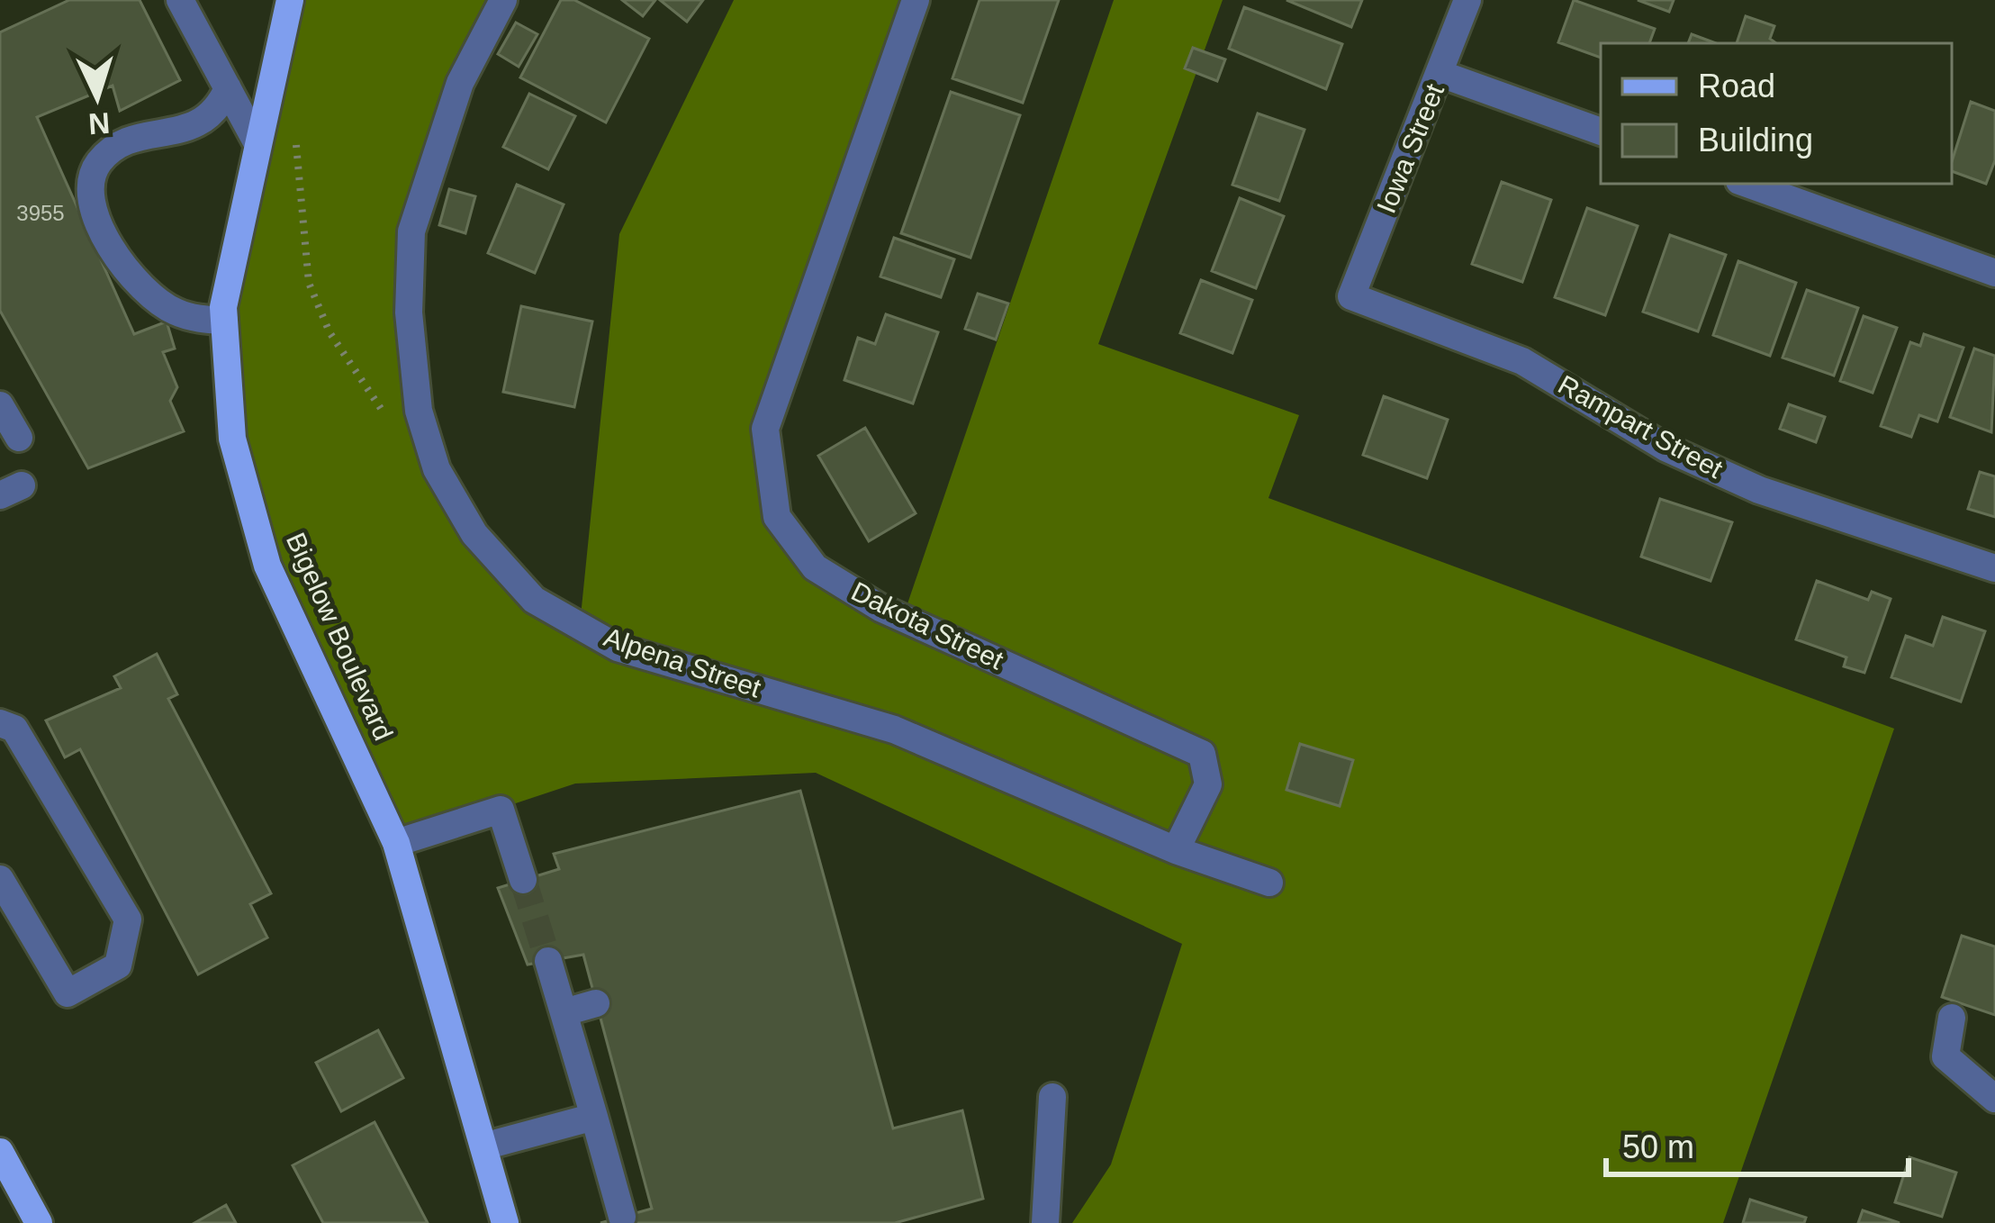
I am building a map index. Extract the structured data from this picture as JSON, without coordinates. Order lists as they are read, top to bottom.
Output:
{
  "streets": {
    "main road": ["Bigelow Boulevard"],
    "street": [
      "Iowa Street",
      "Rampart Street",
      "Dakota Street",
      "Alpena Street"
    ]
  },
  "crossings": [
    ["Iowa Street", "Rampart Street"],
    ["Dakota Street", "Alpena Street"]
  ],
  "house_numbers": ["3955"],
  "legend": ["Road", "Building"],
  "scale_bar": "50 m",
  "north": "bottom"
}
